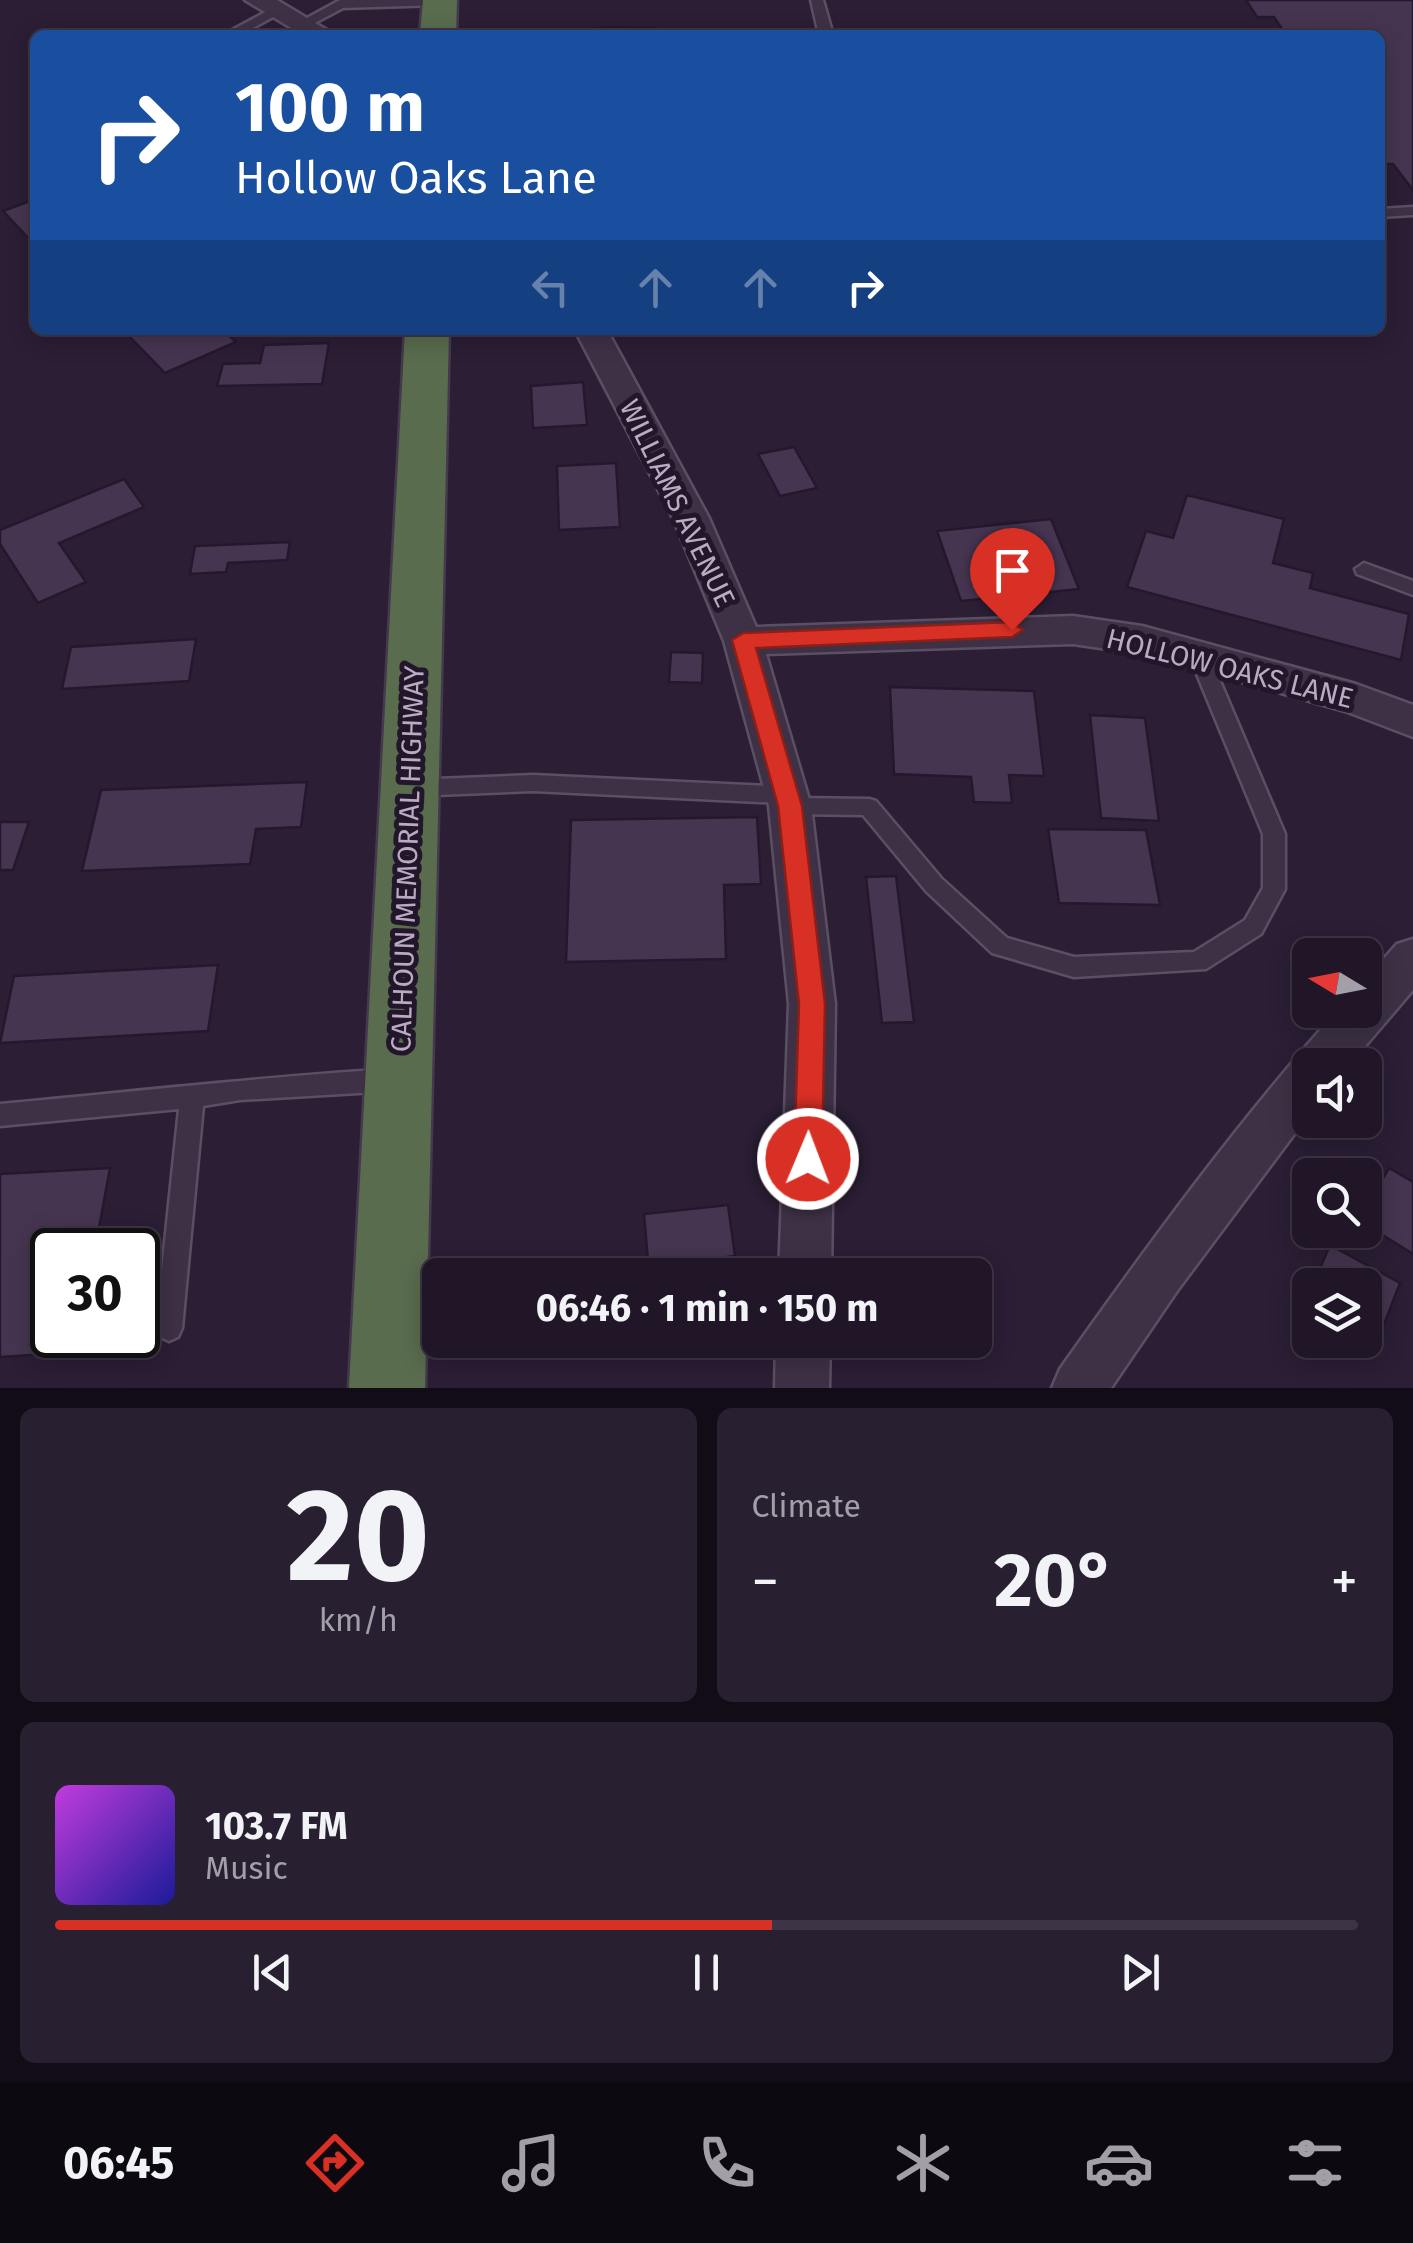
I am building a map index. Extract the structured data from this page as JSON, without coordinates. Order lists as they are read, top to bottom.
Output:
{
  "streets": {
    "highway": ["CALHOUN MEMORIAL HIGHWAY"],
    "street": ["WILLIAMS AVENUE", "HOLLOW OAKS LANE"]
  },
  "crossings": [
    ["WILLIAMS AVENUE", "HOLLOW OAKS LANE"]
  ],
  "north": "left",
  "page": {
    "turn": ["100 m", "Hollow Oaks Lane"],
    "limit": "30",
    "trip": "06:46 · 1 min · 150 m",
    "tile": [
      ["20", "km/h"],
      "Climate"
    ],
    "heat": ["−", "20°", "+"],
    "song": ["103.7 FM", "Music"],
    "tabs": "06:45"
  }
}
